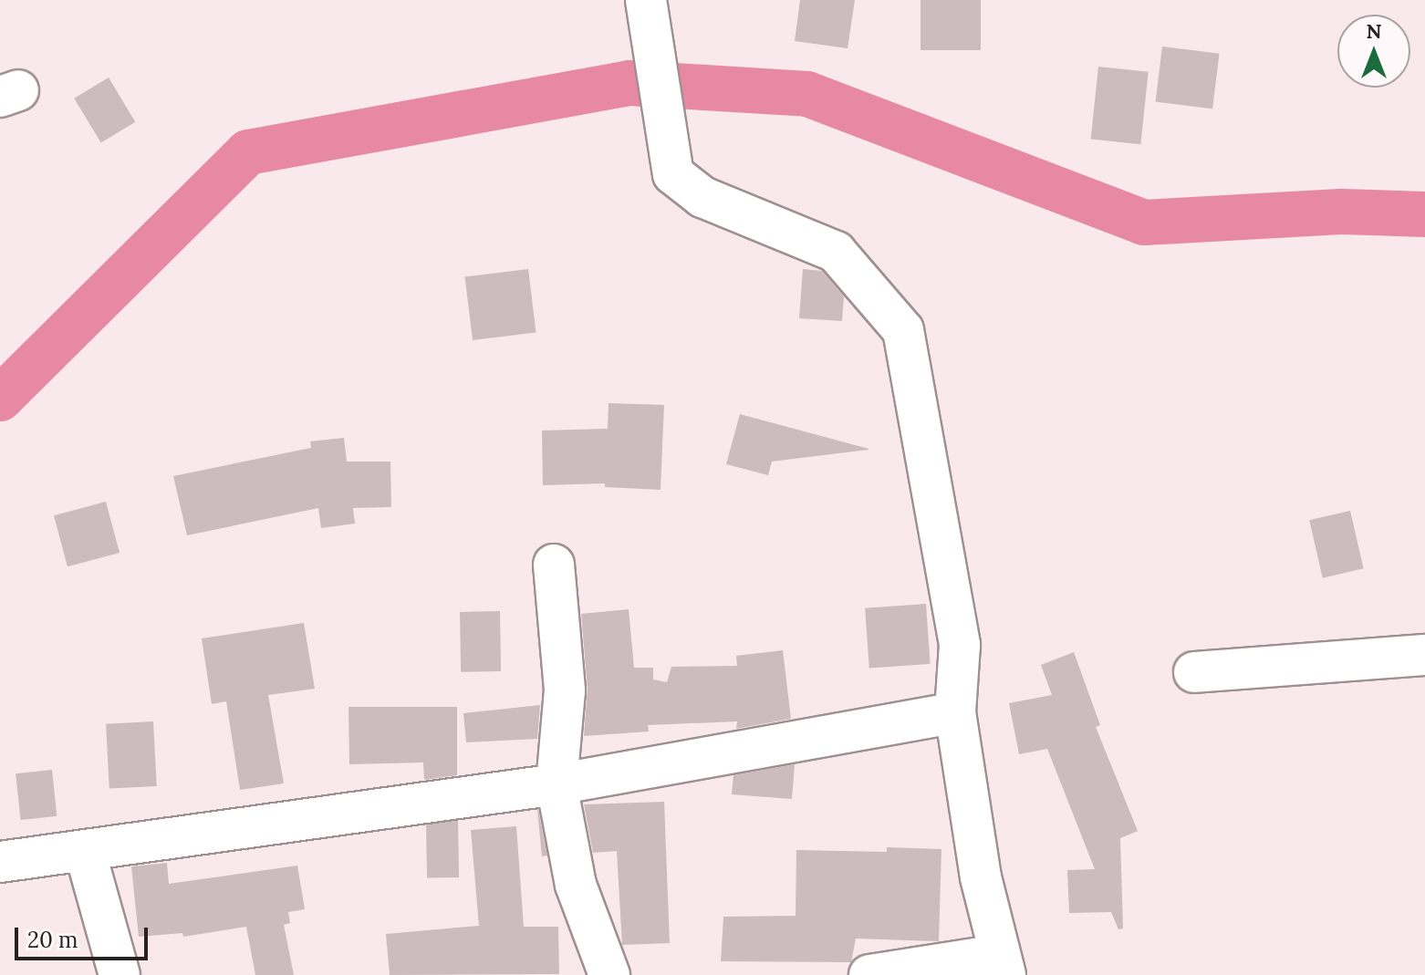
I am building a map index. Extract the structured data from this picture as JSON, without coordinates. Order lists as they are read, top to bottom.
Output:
{
  "scale_bar": "20 m",
  "north": "top"
}
